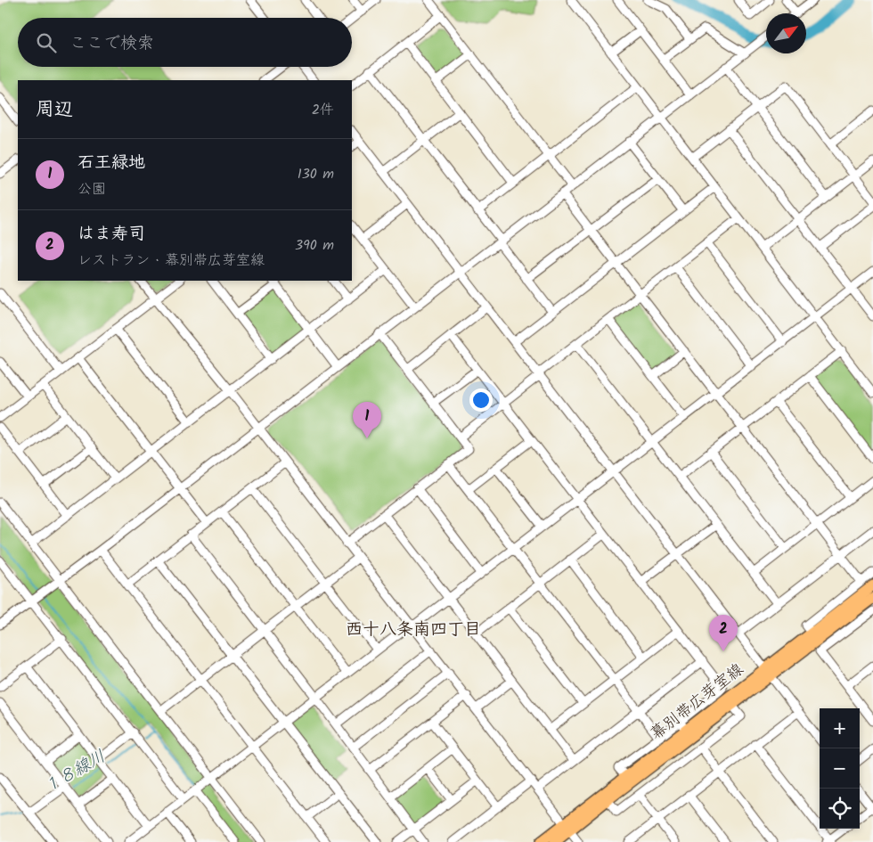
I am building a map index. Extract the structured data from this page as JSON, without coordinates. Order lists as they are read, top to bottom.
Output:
{
  "streets": {
    "main road": ["幕別帯広芽室線"]
  },
  "districts": ["西十八条南四丁目"],
  "water": ["１８線川"],
  "north": "top right",
  "page": {
    "search": "ここで検索",
    "heading": ["周辺", "2件"],
    "list": [
      {
        "mark": "1",
        "name": "石王緑地",
        "note": "公園",
        "value": "130 m"
      },
      {
        "mark": "2",
        "name": "はま寿司",
        "note": "レストラン · 幕別帯広芽室線",
        "value": "390 m"
      }
    ],
    "pins": ["1", "2"],
    "map_buttons": ["+", "−"]
  }
}
